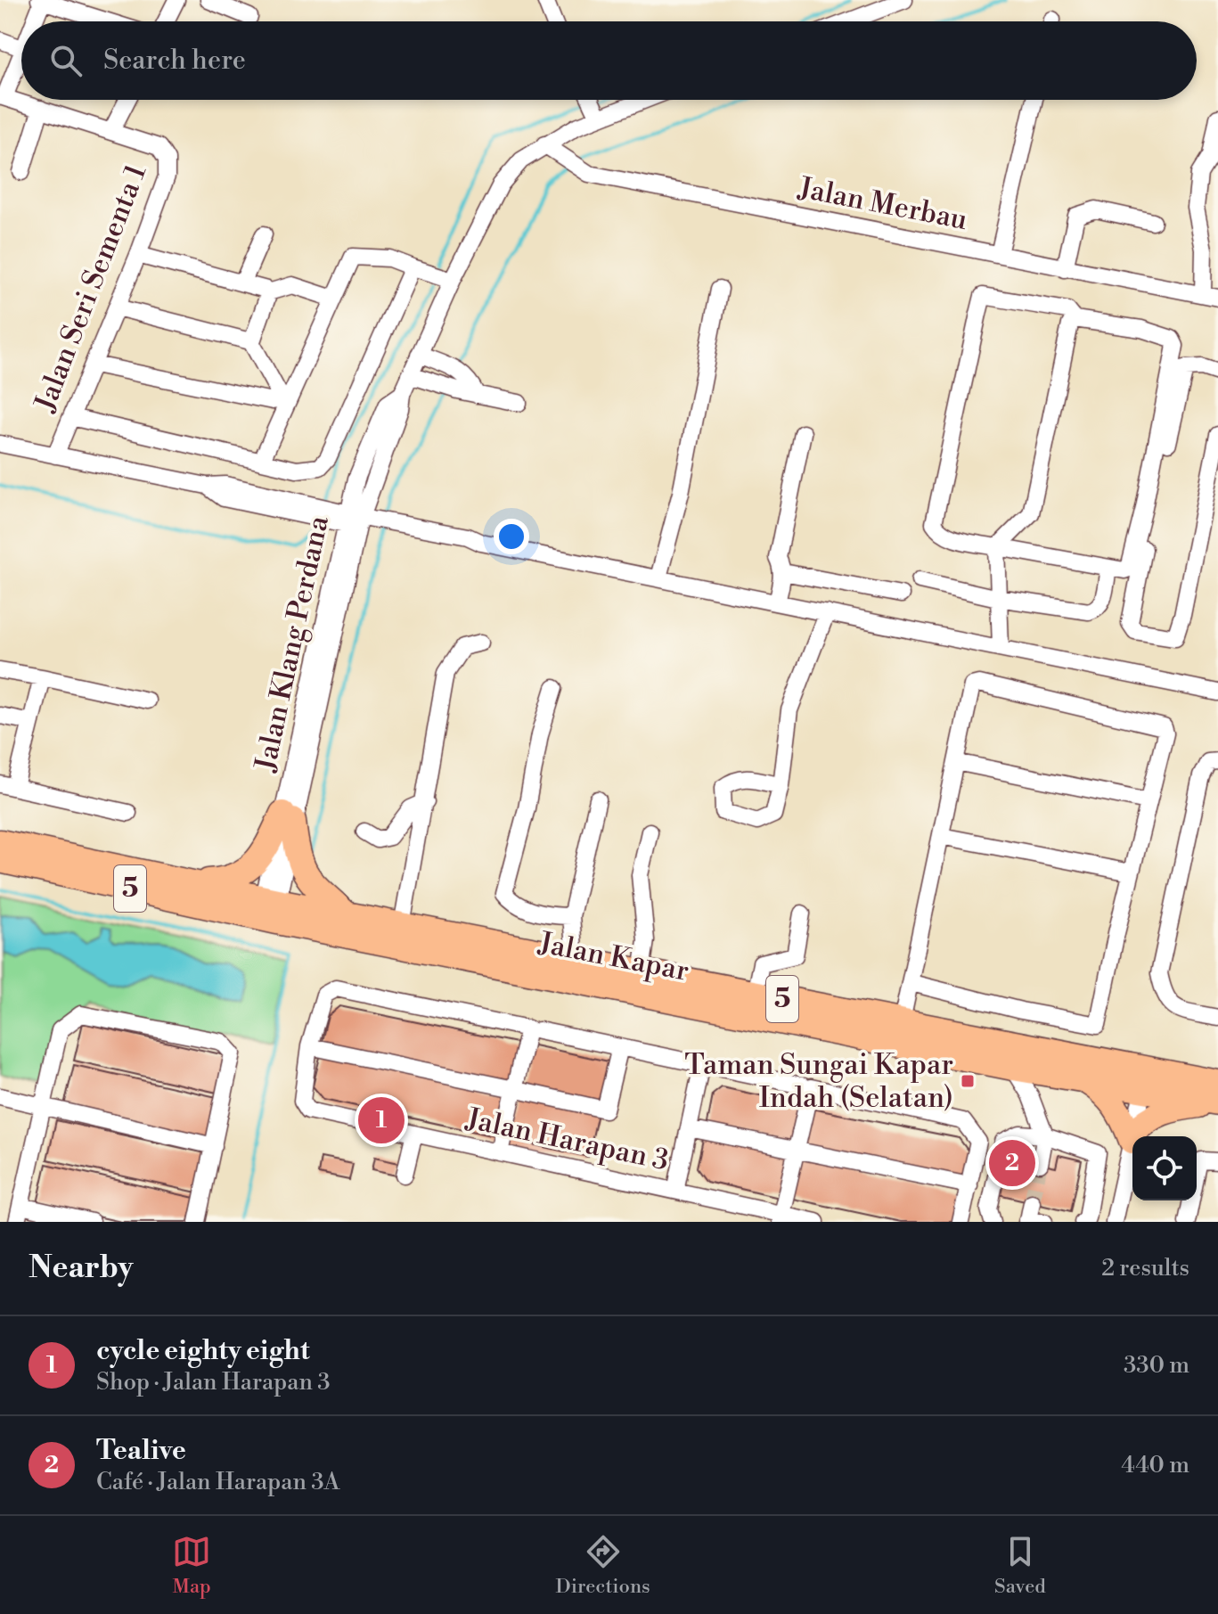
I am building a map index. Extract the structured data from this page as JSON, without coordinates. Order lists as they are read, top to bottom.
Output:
{
  "streets": {
    "highway": ["5", "Jalan Kapar"],
    "street": [
      "Jalan Merbau",
      "Jalan Seri Sementa 1",
      "Jalan Klang Perdana",
      "Jalan Harapan 3"
    ]
  },
  "crossings": [
    ["Jalan Merbau", "Jalan Klang Perdana"],
    ["Jalan Klang Perdana", "Jalan Kapar"]
  ],
  "places": {
    "transit": ["Taman Sungai Kapar Indah (Selatan)"]
  },
  "page": {
    "search": "Search here",
    "pins": ["1", "2"],
    "heading": ["Nearby", "2 results"],
    "list": [
      {
        "mark": "1",
        "name": "cycle eighty eight",
        "note": "Shop · Jalan Harapan 3",
        "value": "330 m"
      },
      {
        "mark": "2",
        "name": "Tealive",
        "note": "Café · Jalan Harapan 3A",
        "value": "440 m"
      }
    ],
    "nav": ["Map", "Directions", "Saved"]
  }
}
